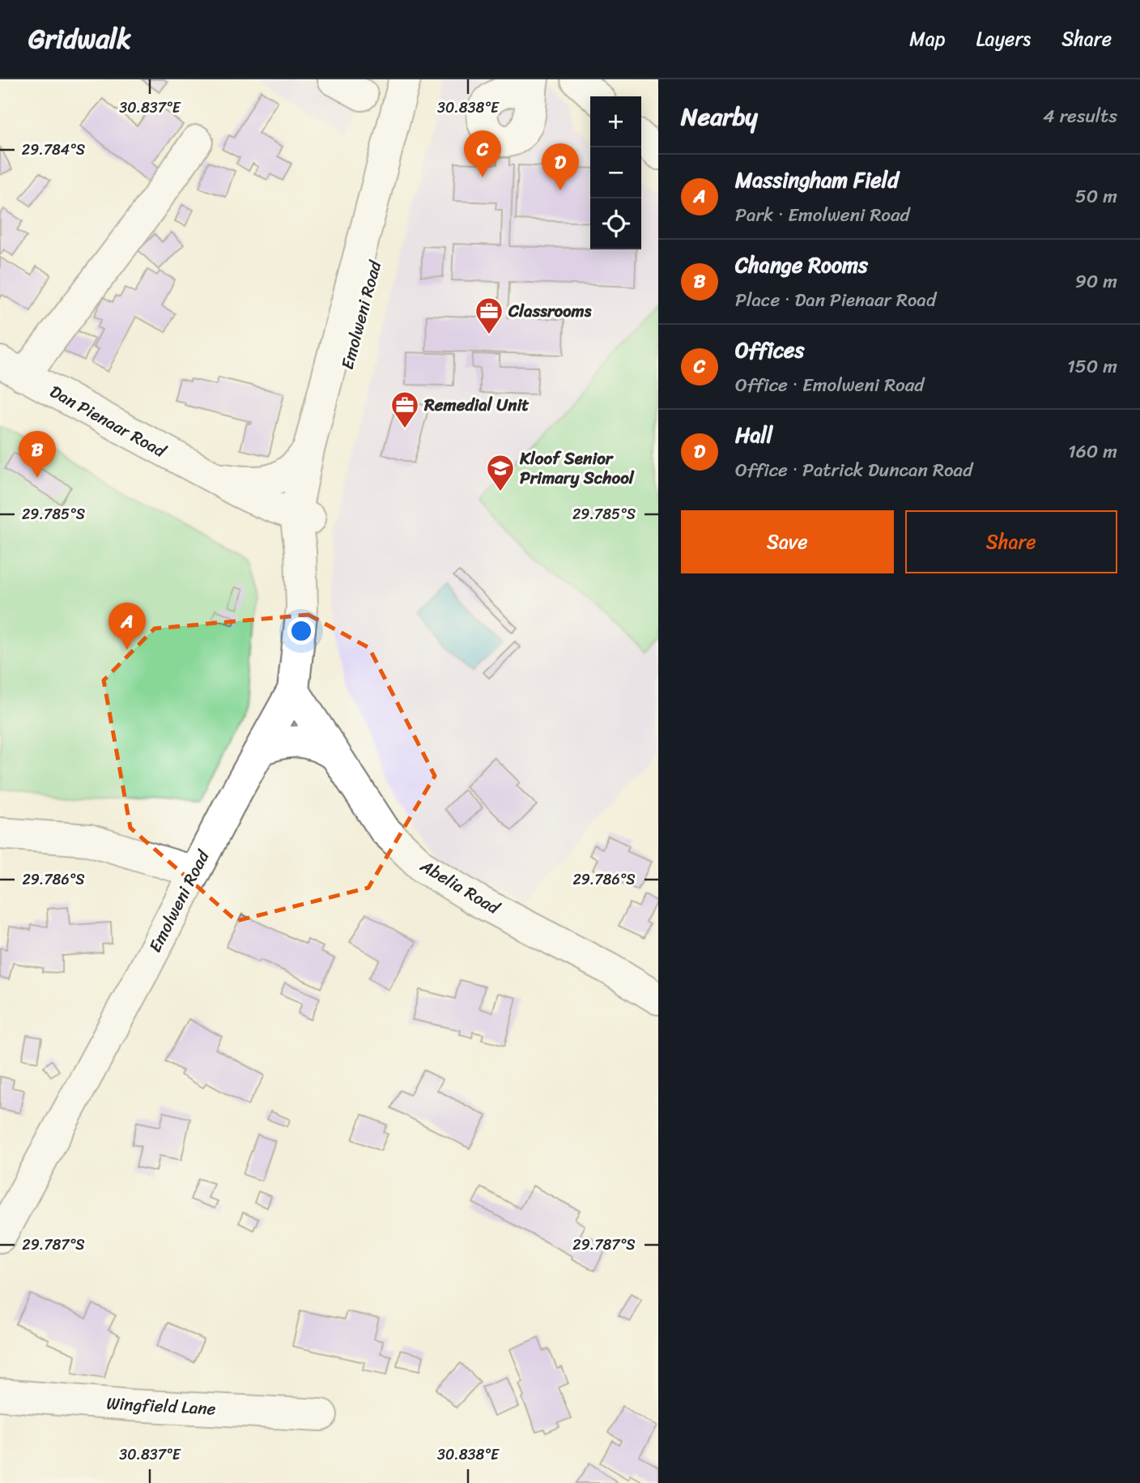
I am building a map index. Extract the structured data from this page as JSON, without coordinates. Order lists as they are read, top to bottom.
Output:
{
  "streets": {
    "street": [
      "Emolweni Road",
      "Dan Pienaar Road",
      "Abelia Road",
      "Wingfield Lane"
    ]
  },
  "crossings": [
    ["Emolweni Road", "Dan Pienaar Road"],
    ["Emolweni Road", "Abelia Road"]
  ],
  "places": {
    "office": ["Classrooms", "Remedial Unit"],
    "school or university": ["Kloof Senior Primary School"]
  },
  "page": {
    "header": "Gridwalk",
    "nav": ["Map", "Layers", "Share"],
    "heading": ["Nearby", "4 results"],
    "map_buttons": ["+", "−"],
    "pins": [
      "C",
      "D",
      "B",
      "A"
    ],
    "list": [
      {
        "mark": "A",
        "name": "Massingham Field",
        "note": "Park · Emolweni Road",
        "value": "50 m"
      },
      {
        "mark": "B",
        "name": "Change Rooms",
        "note": "Place · Dan Pienaar Road",
        "value": "90 m"
      },
      {
        "mark": "C",
        "name": "Offices",
        "note": "Office · Emolweni Road",
        "value": "150 m"
      },
      {
        "mark": "D",
        "name": "Hall",
        "note": "Office · Patrick Duncan Road",
        "value": "160 m"
      }
    ],
    "buttons": ["Save", "Share"]
  },
  "coordinates": [
    "30.837°E",
    "30.838°E",
    "29.784°S",
    "29.785°S",
    "29.786°S",
    "29.787°S"
  ]
}
